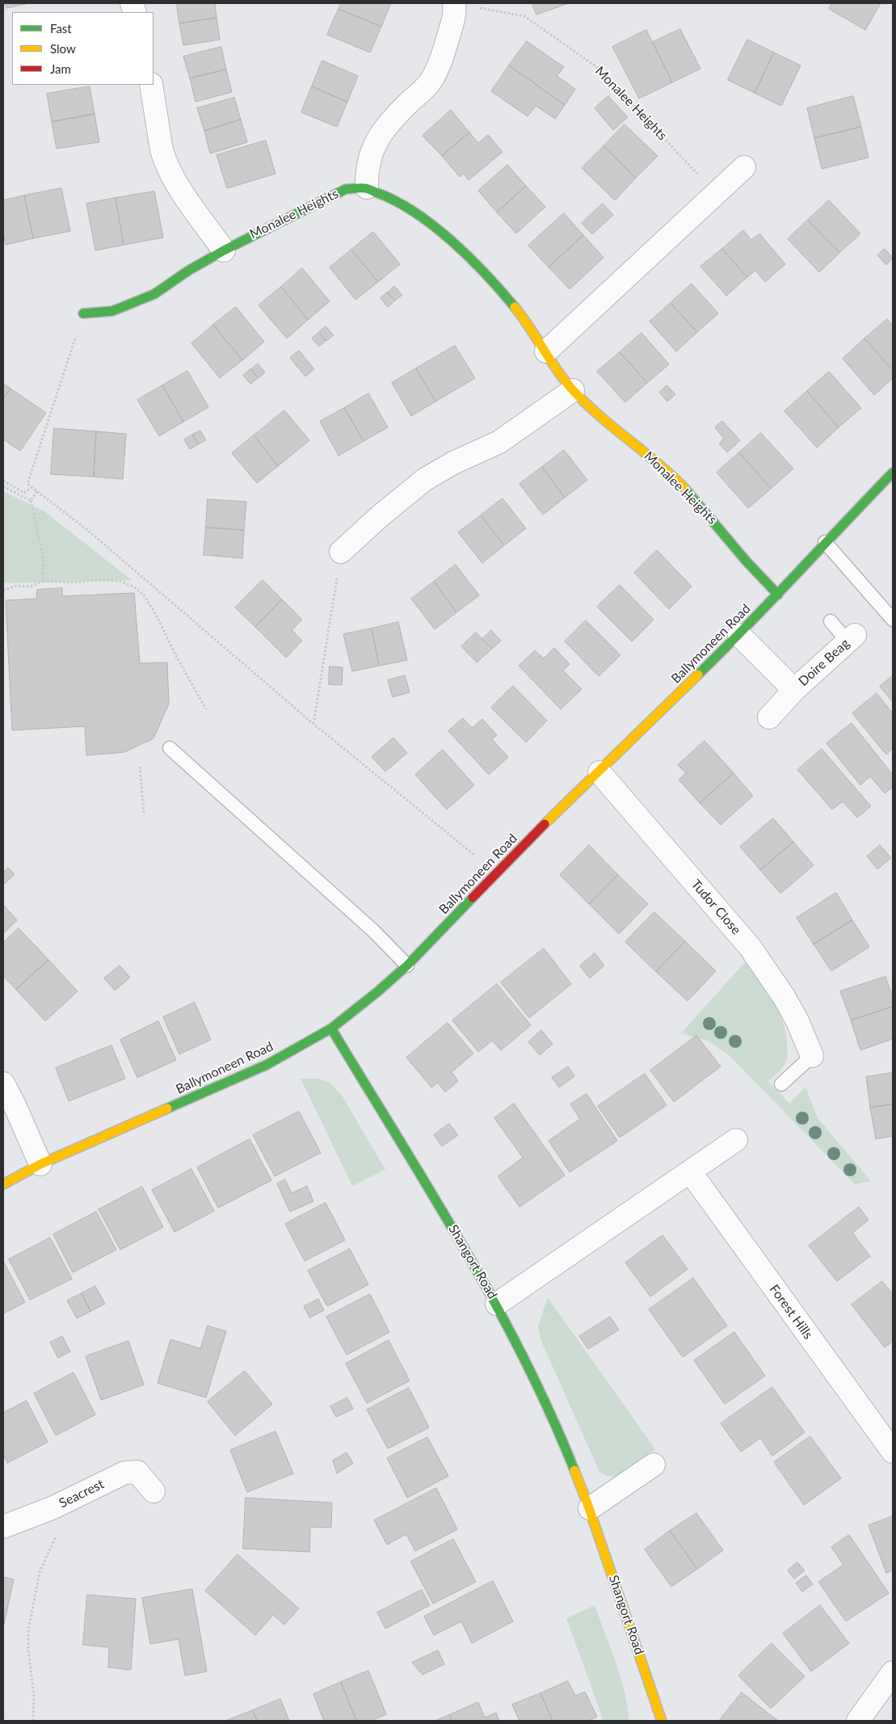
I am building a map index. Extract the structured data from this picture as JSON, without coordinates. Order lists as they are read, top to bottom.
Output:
{
  "streets": {
    "street": [
      "Monalee Heights",
      "Ballymoneen Road",
      "Doire Beag",
      "Tudor Close",
      "Shangort Road",
      "Forest Hills",
      "Seacrest"
    ]
  },
  "crossings": [
    ["Monalee Heights", "Ballymoneen Road"],
    ["Ballymoneen Road", "Doire Beag"],
    ["Ballymoneen Road", "Tudor Close"],
    ["Ballymoneen Road", "Shangort Road"]
  ],
  "legend": ["Fast", "Slow", "Jam"]
}
